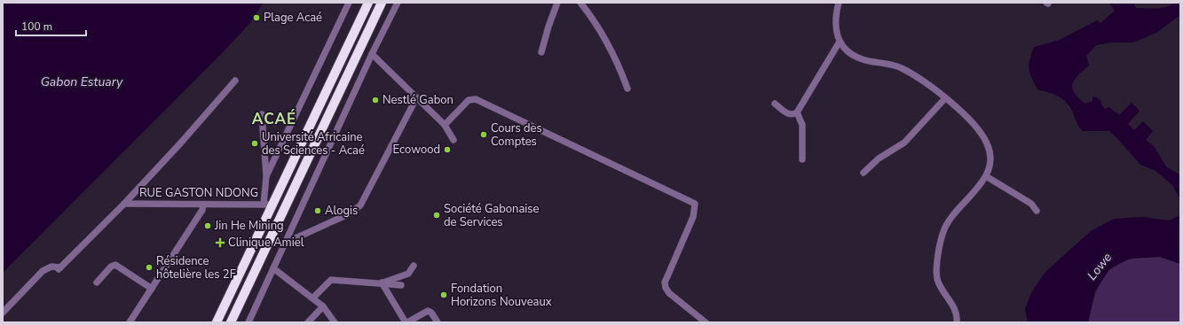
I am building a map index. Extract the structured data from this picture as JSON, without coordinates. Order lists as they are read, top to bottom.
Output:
{
  "streets": {
    "street": ["RUE GASTON NDONG"]
  },
  "districts": ["ACAÉ"],
  "water": ["Gabon Estuary", "Lowe"],
  "places": {
    "other": [
      "Plage Acaé",
      "Nestlé Gabon",
      "Cours des Comptes",
      "Université Africaine des Sciences - Acaé",
      "Ecowood",
      "Alogis",
      "Société Gabonaise de Services",
      "Jin He Mining",
      "Résidence hôtelière les 2F",
      "Fondation Horizons Nouveaux"
    ],
    "health": ["Clinique Amiel"]
  },
  "scale_bar": "100 m"
}
